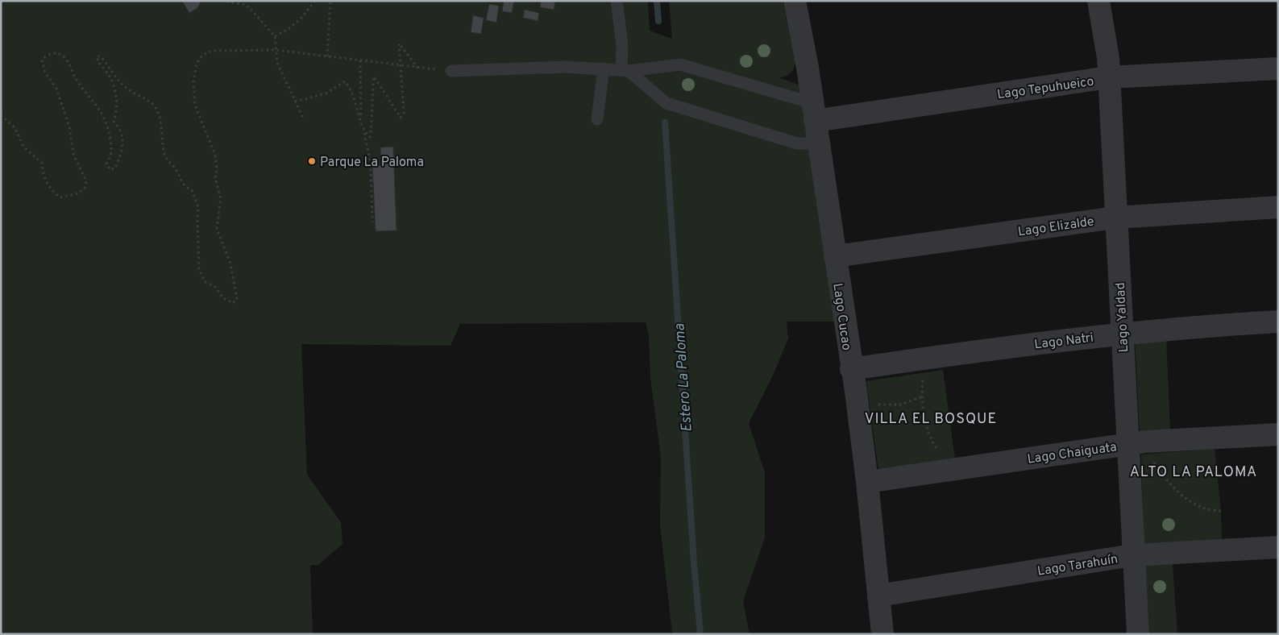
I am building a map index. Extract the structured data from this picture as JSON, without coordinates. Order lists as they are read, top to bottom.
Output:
{
  "streets": {
    "street": [
      "Lago Tepuhueico",
      "Lago Elizalde",
      "Lago Cucao",
      "Lago Yaldad",
      "Lago Natri",
      "Lago Chaiguata",
      "Lago Tarahuín"
    ]
  },
  "crossings": [
    ["Lago Tepuhueico", "Lago Cucao"],
    ["Lago Tepuhueico", "Lago Yaldad"],
    ["Lago Elizalde", "Lago Cucao"],
    ["Lago Elizalde", "Lago Yaldad"],
    ["Lago Cucao", "Lago Natri"],
    ["Lago Cucao", "Lago Chaiguata"],
    ["Lago Cucao", "Lago Tarahuín"],
    ["Lago Yaldad", "Lago Natri"],
    ["Lago Yaldad", "Lago Chaiguata"],
    ["Lago Yaldad", "Lago Tarahuín"]
  ],
  "districts": ["VILLA EL BOSQUE", "ALTO LA PALOMA"],
  "water": ["Estero La Paloma"],
  "places": ["Parque La Paloma"]
}
